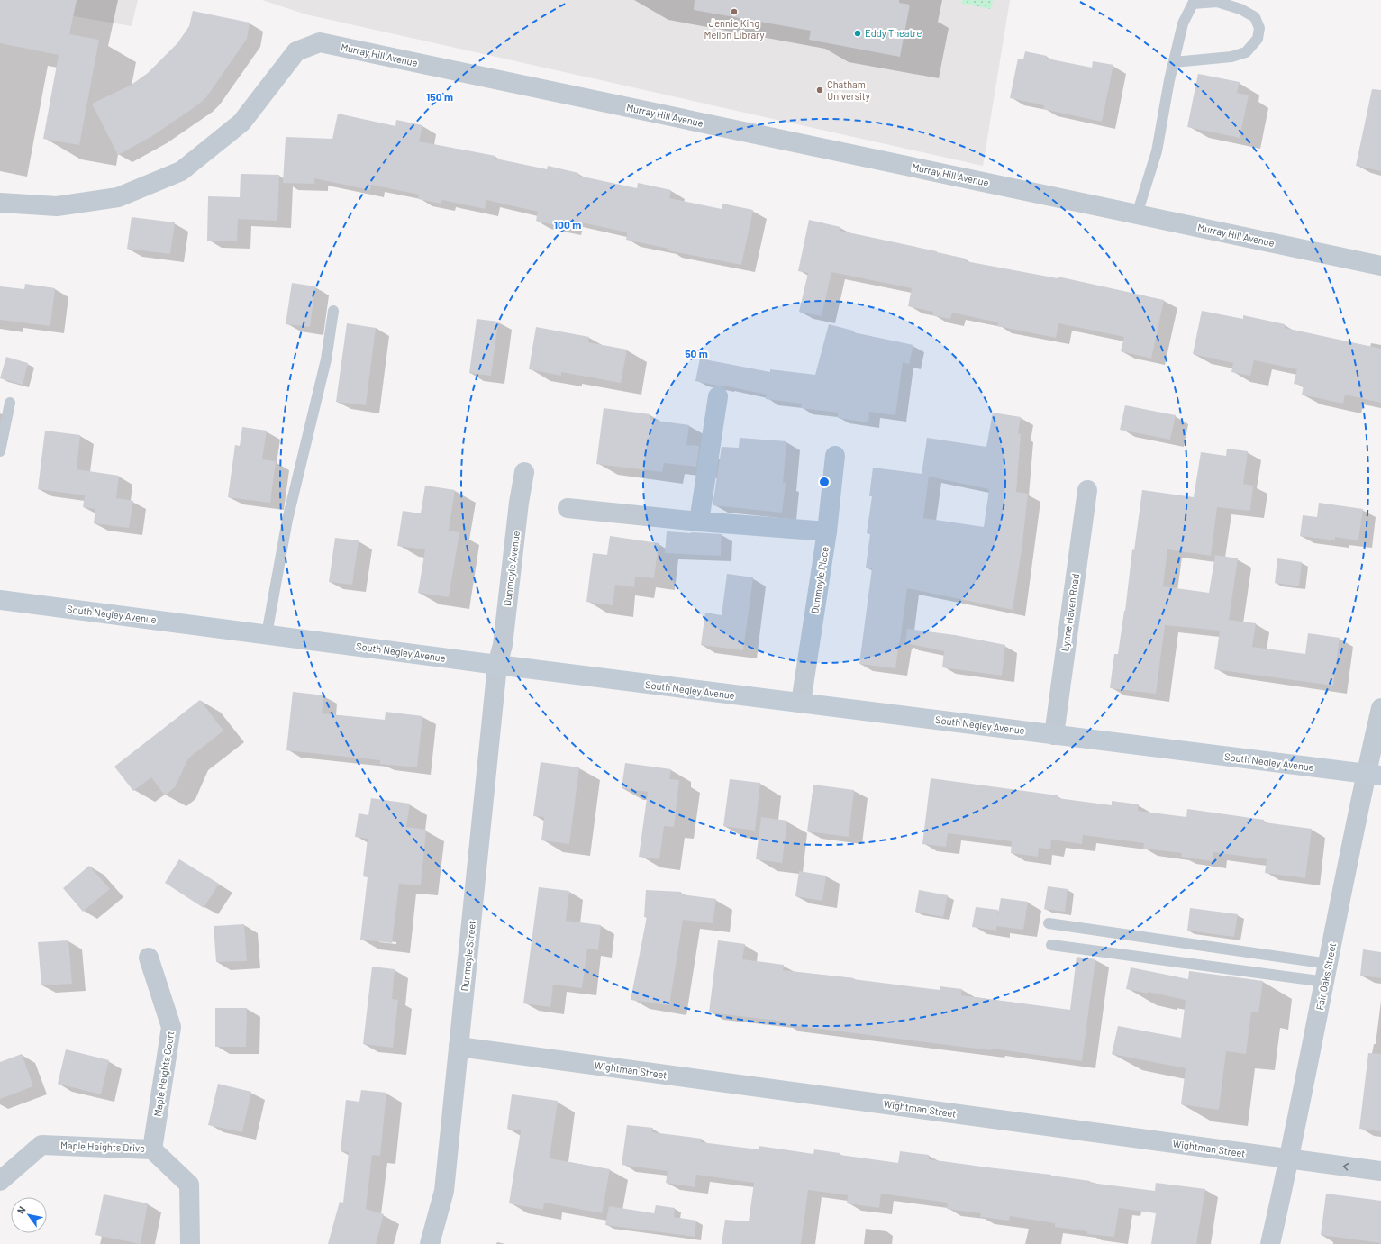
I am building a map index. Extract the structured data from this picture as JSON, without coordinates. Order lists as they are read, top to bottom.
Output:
{
  "streets": {
    "street": [
      "Murray Hill Avenue",
      "Dunmoyle Avenue",
      "Dunmoyle Place",
      "Lynne Haven Road",
      "South Negley Avenue",
      "Dunmoyle Street",
      "Fair Oaks Street",
      "Wightman Street",
      "Maple Heights Court",
      "Maple Heights Drive"
    ]
  },
  "crossings": [
    ["Dunmoyle Avenue", "South Negley Avenue"],
    ["Dunmoyle Avenue", "Dunmoyle Street"],
    ["Dunmoyle Place", "South Negley Avenue"],
    ["Lynne Haven Road", "South Negley Avenue"],
    ["South Negley Avenue", "Dunmoyle Street"],
    ["South Negley Avenue", "Fair Oaks Street"],
    ["Dunmoyle Street", "Wightman Street"],
    ["Fair Oaks Street", "Wightman Street"],
    ["Maple Heights Court", "Maple Heights Drive"]
  ],
  "places": ["Jennie King Mellon Library", "Eddy Theatre", "Chatham University"],
  "north": "top left",
  "rings": ["150 m", "100 m", "50 m"]
}
